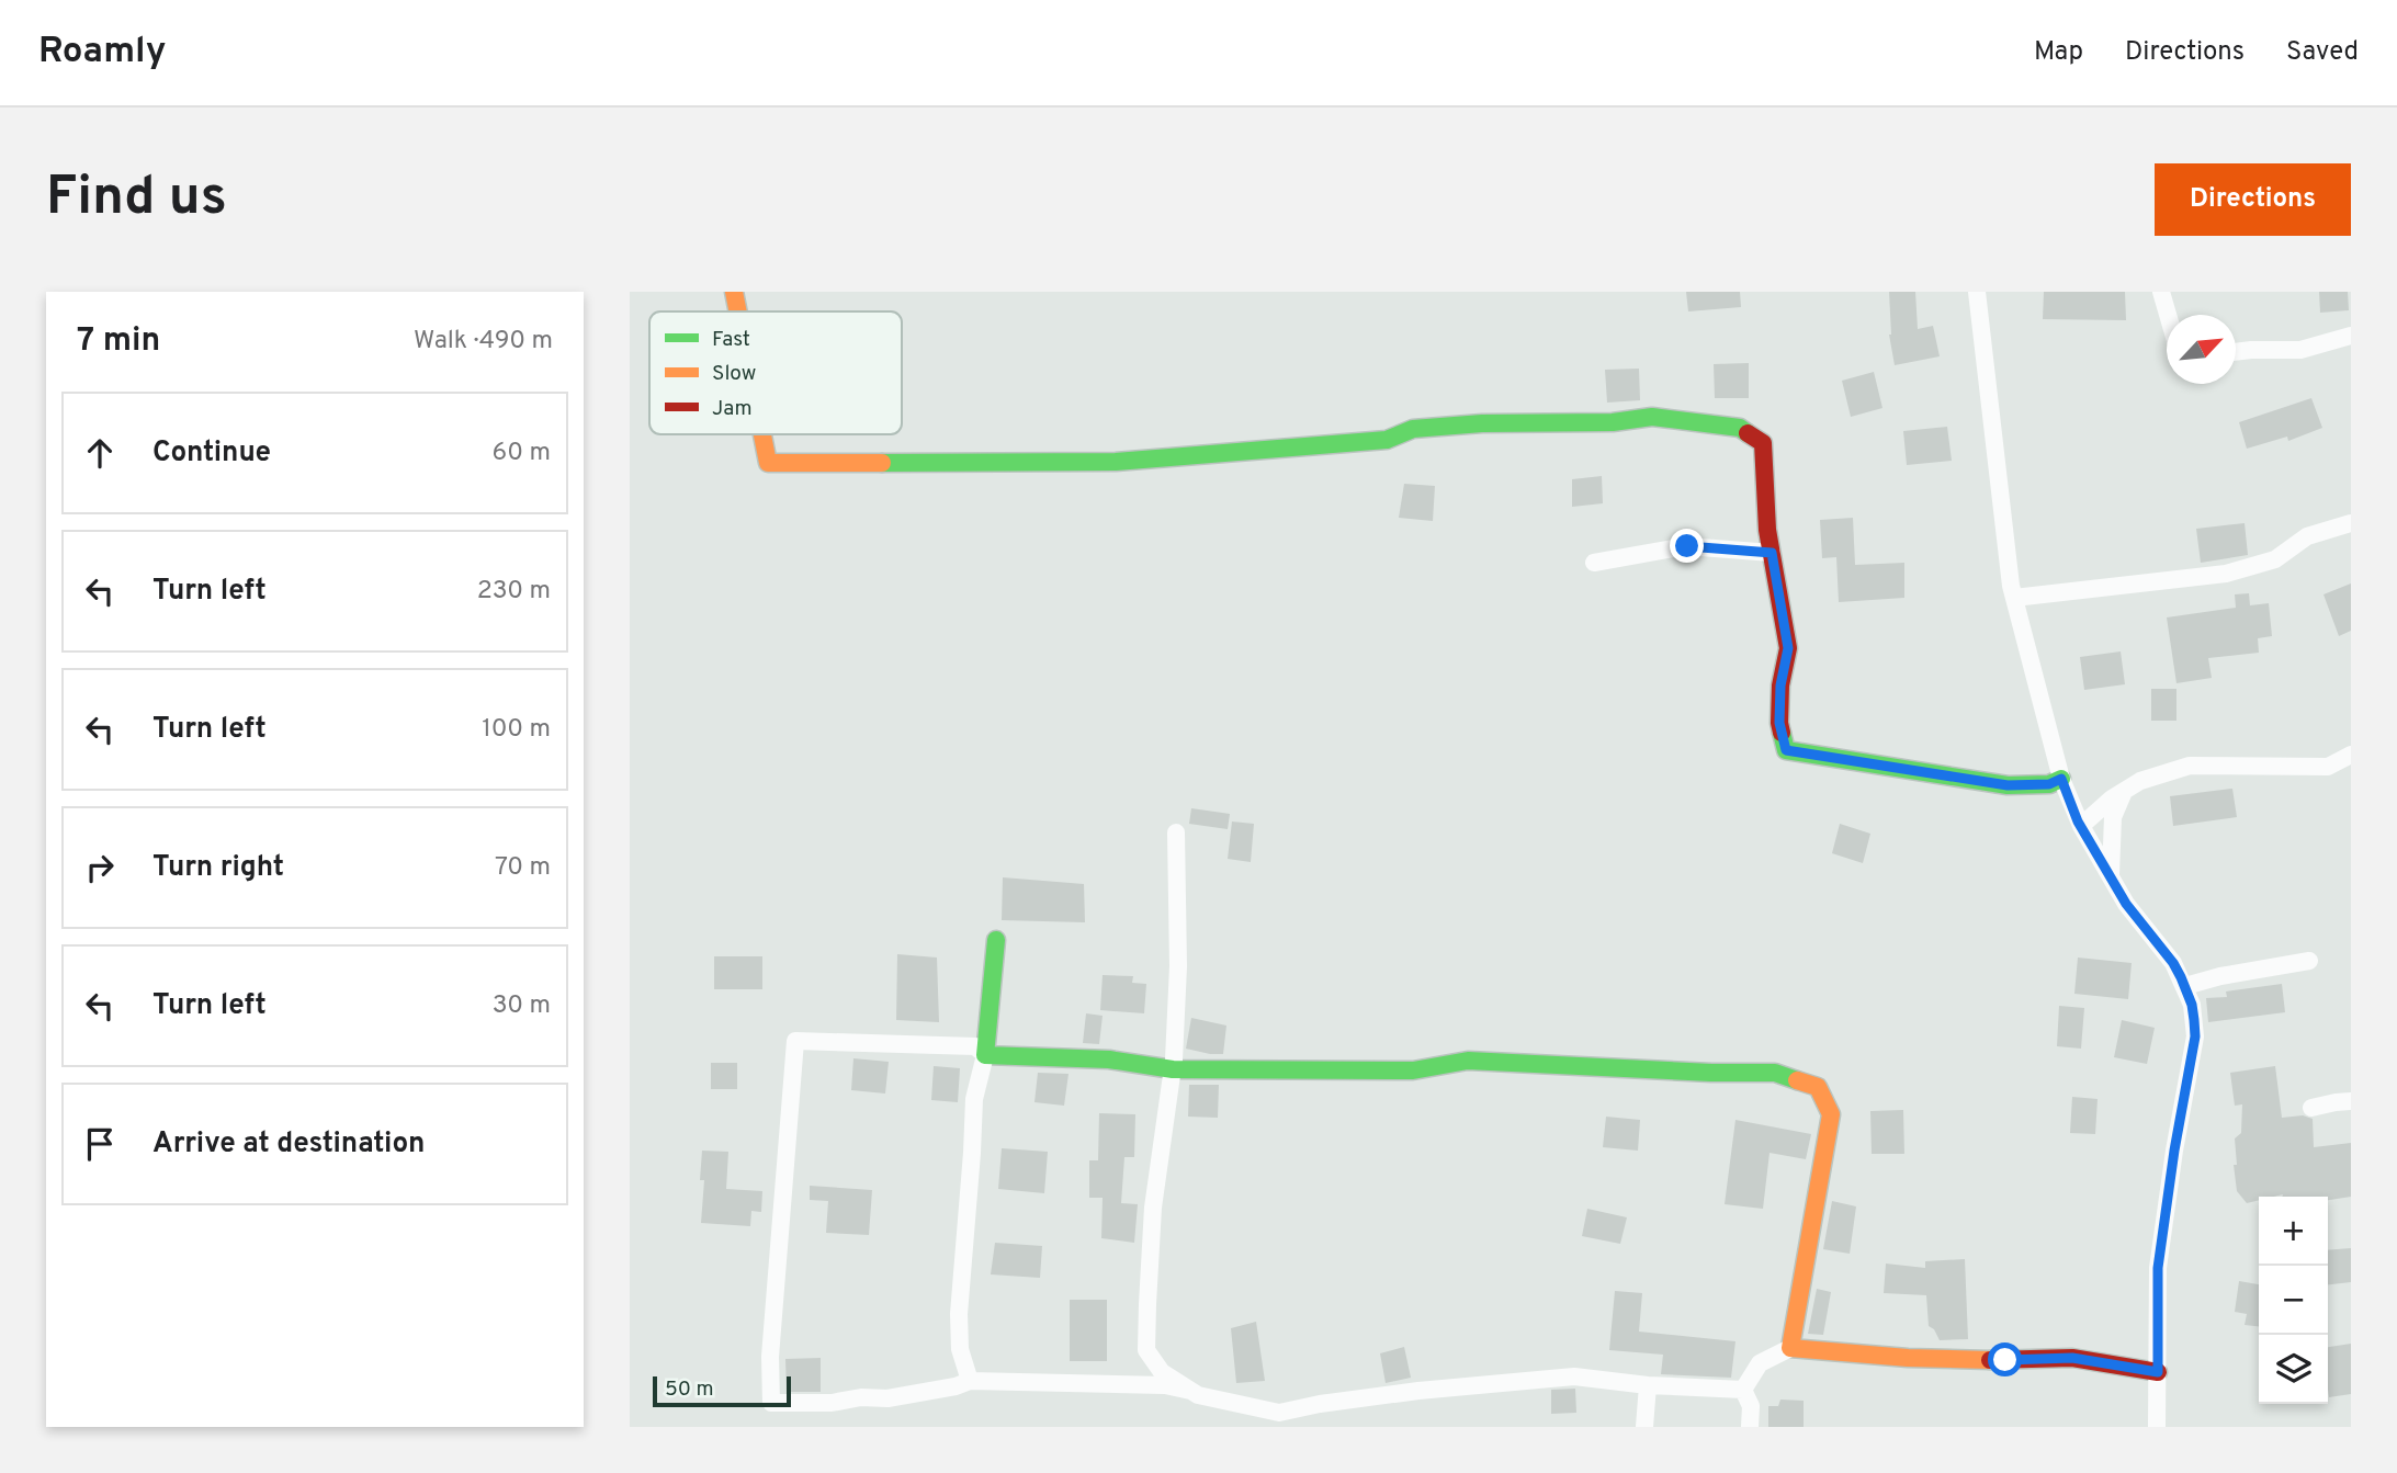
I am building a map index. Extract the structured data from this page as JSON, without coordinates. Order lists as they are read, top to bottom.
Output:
{
  "legend": ["Fast", "Slow", "Jam"],
  "scale_bar": "50 m",
  "north": "top right",
  "page": {
    "header": "Roamly",
    "nav": ["Map", "Directions", "Saved"],
    "buttons": "Directions",
    "title": "Find us",
    "heading": ["7 min", "Walk · 490 m"],
    "list": [
      ["Continue", "60 m"],
      ["Turn left", "230 m"],
      ["Turn left", "100 m"],
      ["Turn right", "70 m"],
      ["Turn left", "30 m"],
      "Arrive at destination"
    ],
    "map_buttons": ["+", "−"],
    "scale": "50 m"
  }
}
